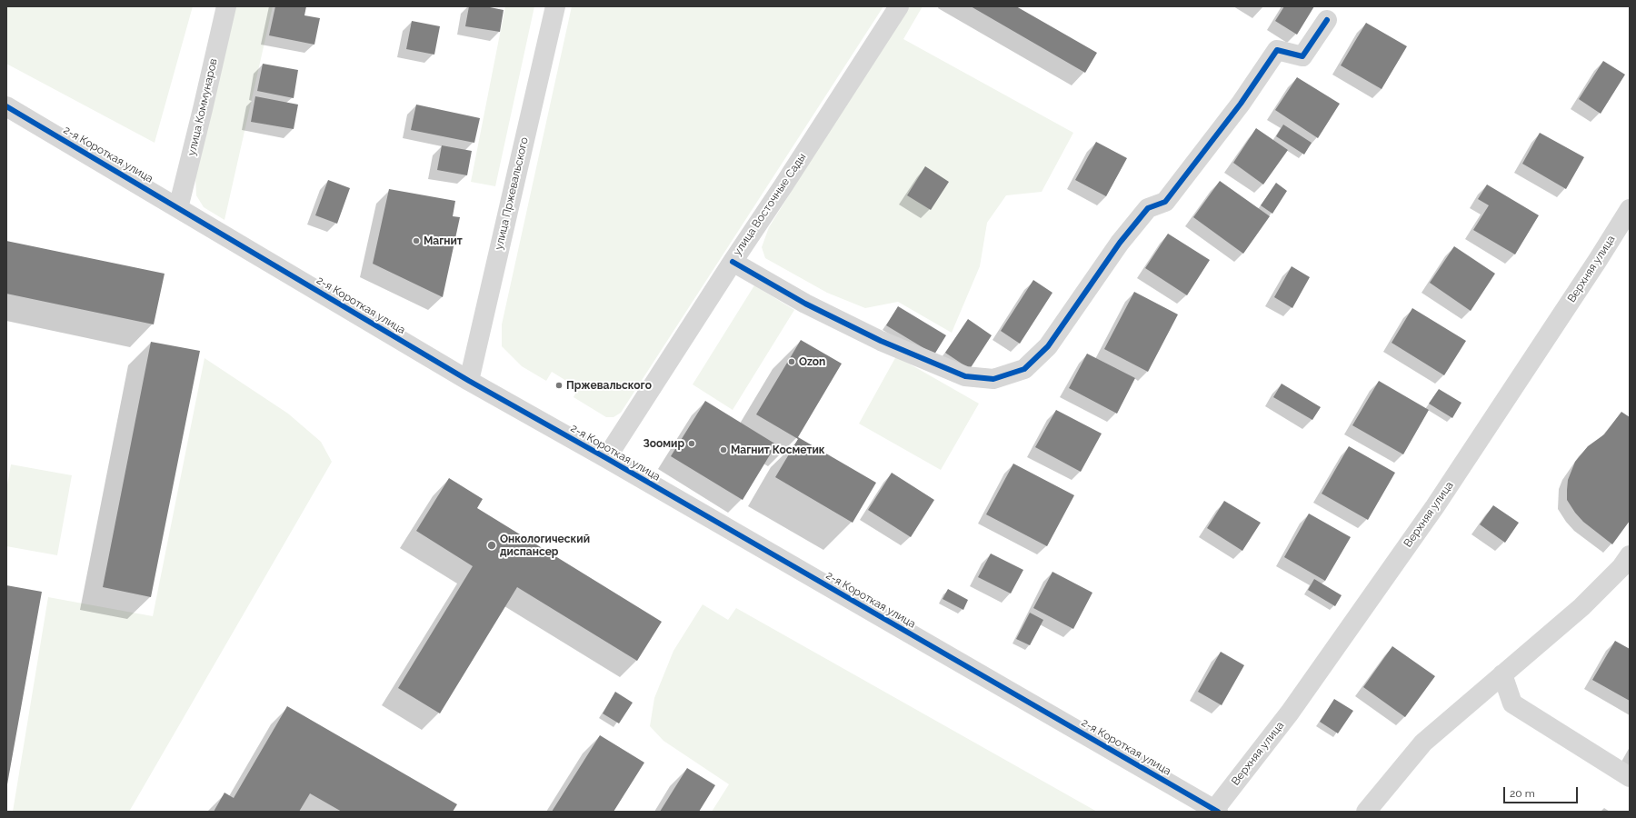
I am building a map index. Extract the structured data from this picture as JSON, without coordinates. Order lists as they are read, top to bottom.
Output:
{
  "streets": {
    "street": [
      "улица Коммунаров",
      "2-я Короткая улица",
      "улица Пржевальского",
      "улица Восточные Сады",
      "Верхняя улица"
    ]
  },
  "crossings": [
    ["улица Коммунаров", "2-я Короткая улица"],
    ["2-я Короткая улица", "улица Пржевальского"],
    ["2-я Короткая улица", "улица Восточные Сады"],
    ["2-я Короткая улица", "Верхняя улица"]
  ],
  "places": [
    "Магнит",
    "Ozon",
    "Пржевальского",
    "Зоомир",
    "Магнит Косметик",
    "Онкологический диспансер"
  ],
  "scale_bar": "20 m"
}
